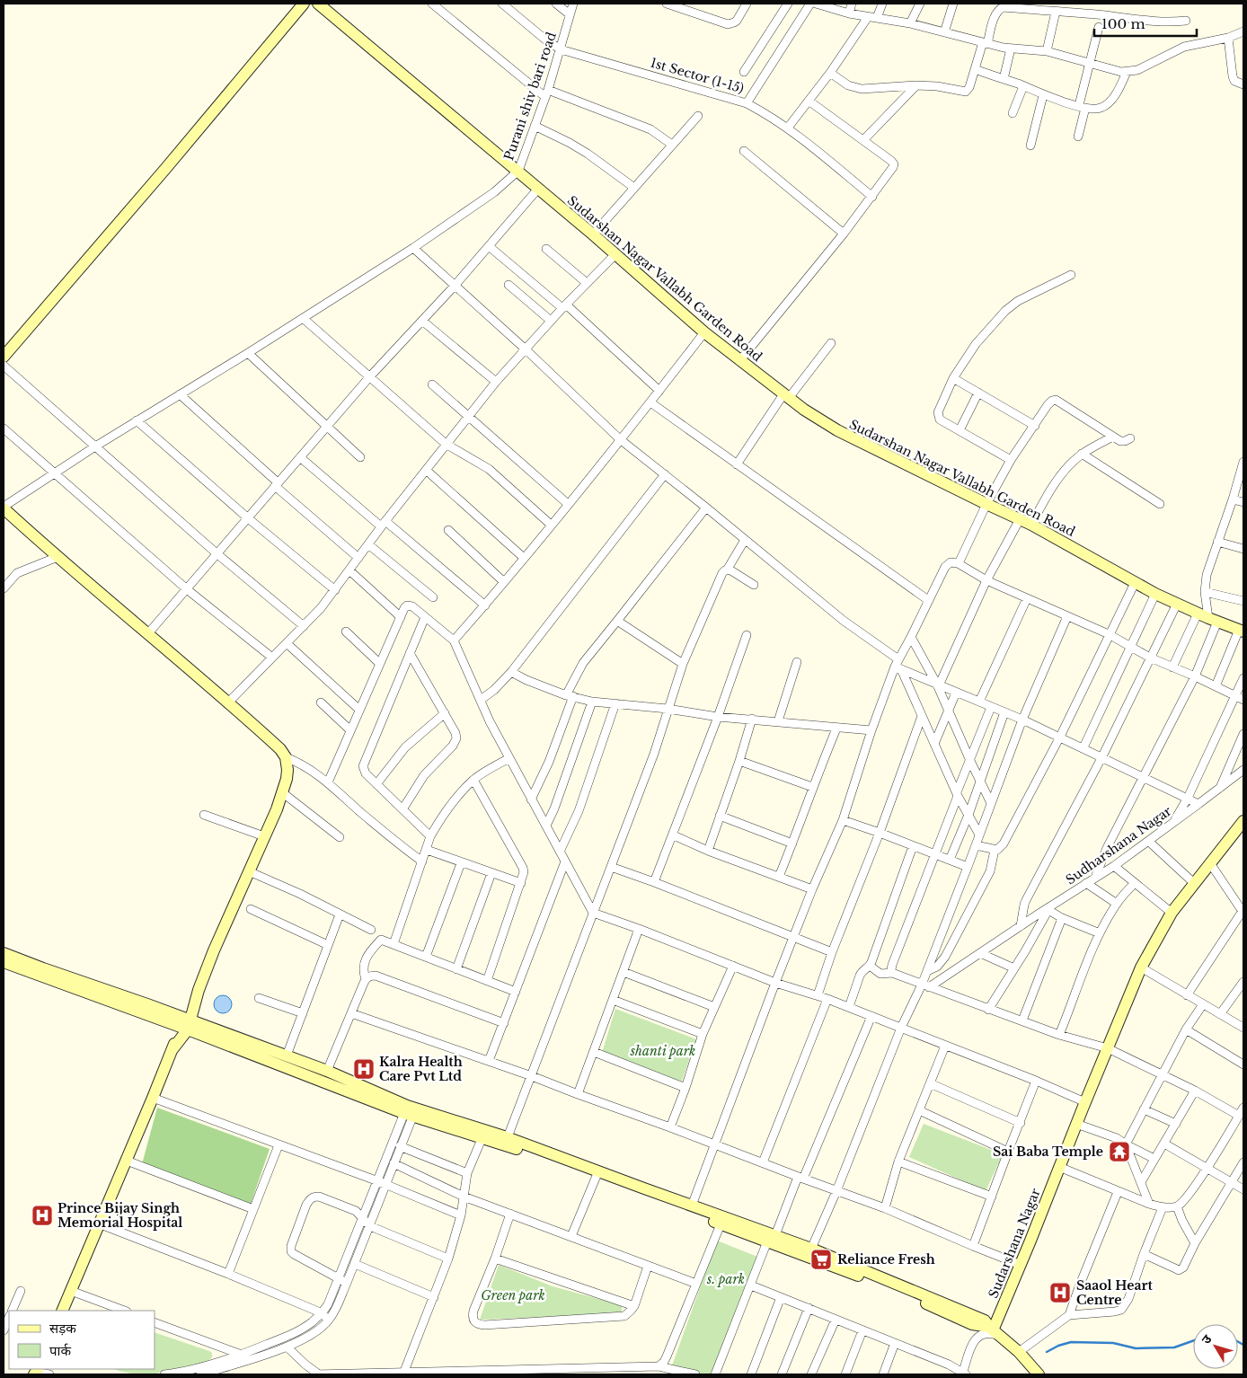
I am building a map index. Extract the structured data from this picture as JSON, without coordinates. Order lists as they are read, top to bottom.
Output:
{
  "streets": {
    "street": [
      "1st Sector (1-15)",
      "Purani shiv bari road",
      "Sudarshan Nagar Vallabh Garden Road",
      "Sudharshana Nagar",
      "Sudarshana Nagar"
    ]
  },
  "crossings": [
    ["1st Sector (1-15)", "Purani shiv bari road"],
    ["Purani shiv bari road", "Sudarshan Nagar Vallabh Garden Road"]
  ],
  "parks": ["shanti park", "s. park", "Green park"],
  "places": {
    "hospital": ["Kalra Health Care Pvt Ltd", "Prince Bijay Singh Memorial Hospital", "Saaol Heart Centre"],
    "temple": ["Sai Baba Temple"],
    "supermarket": ["Reliance Fresh"]
  },
  "legend": ["सड़क", "पार्क"],
  "scale_bar": "100 m",
  "north": "top left"
}
